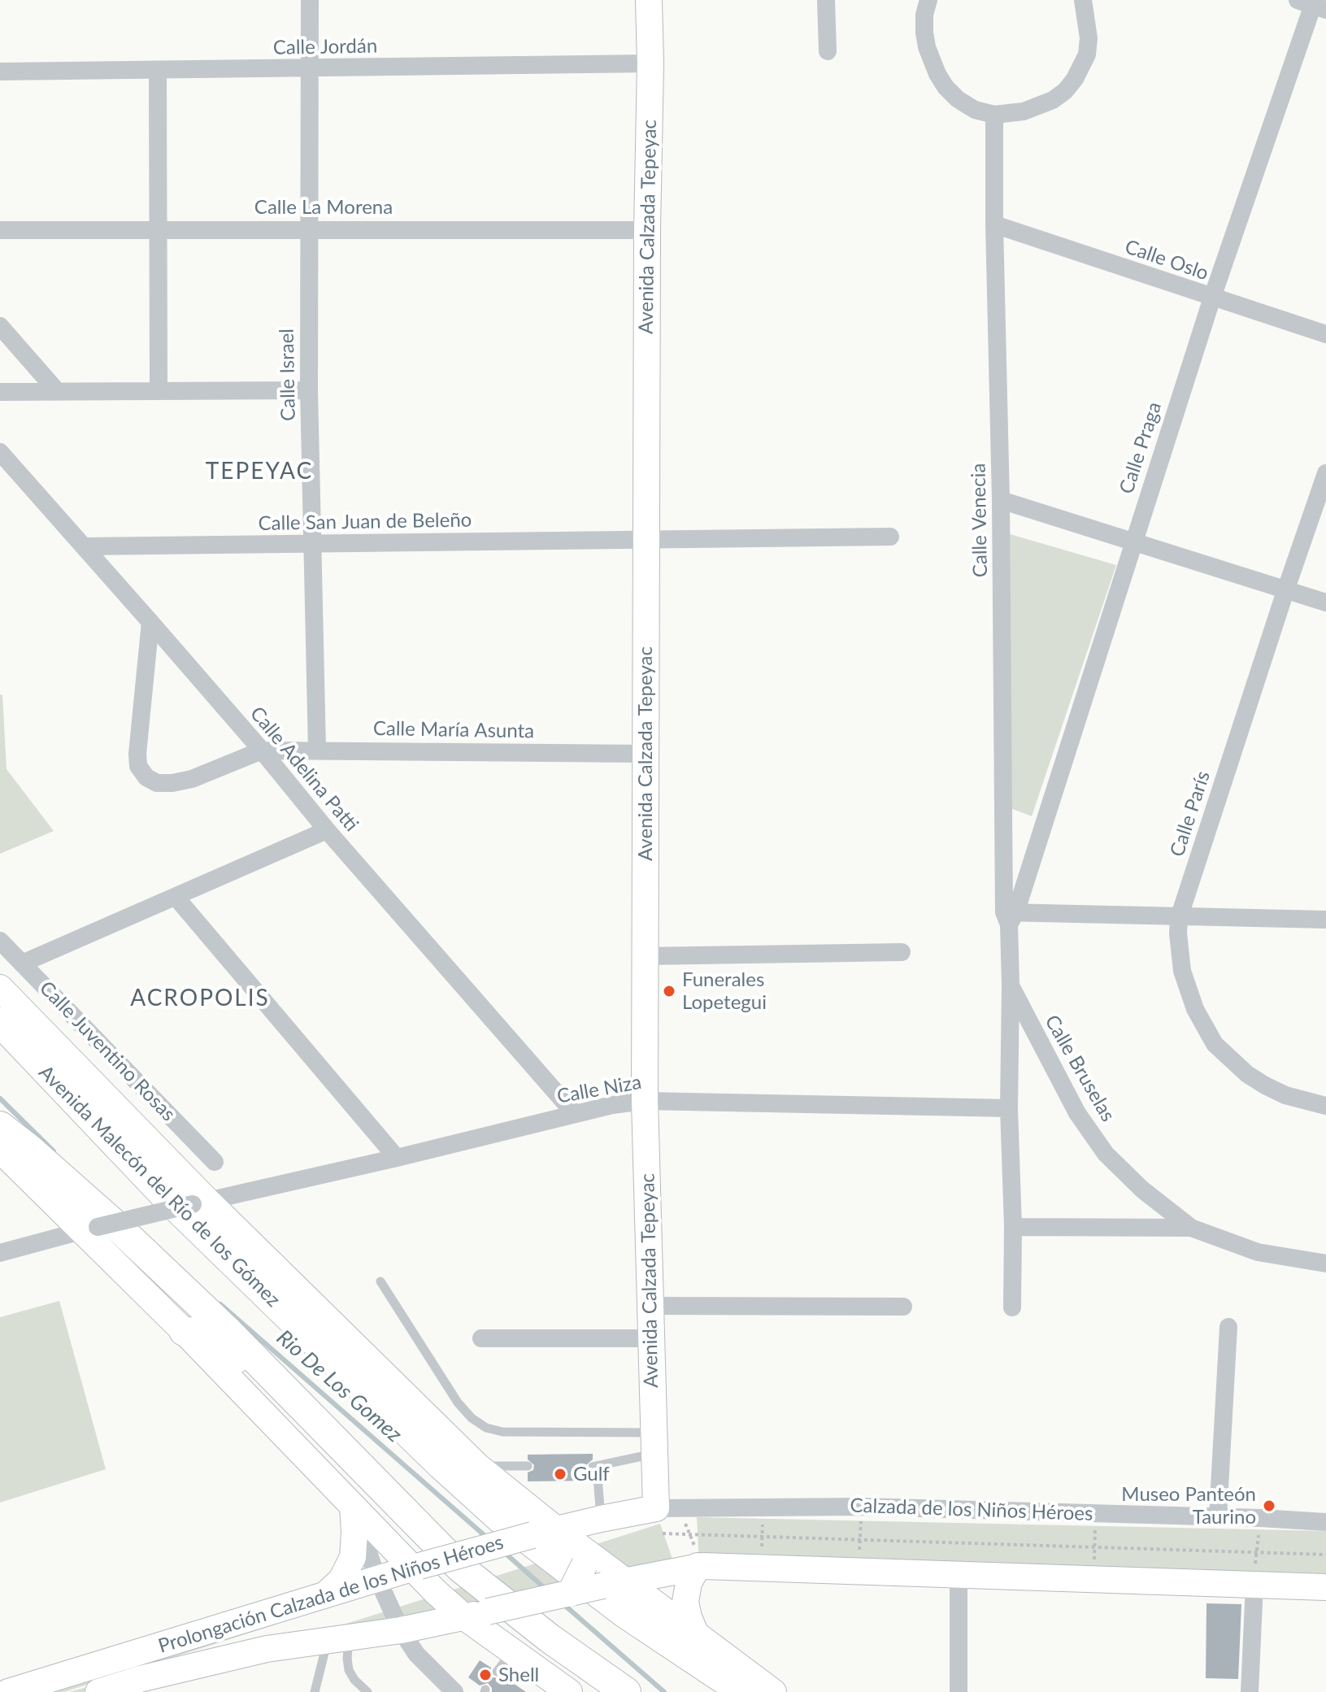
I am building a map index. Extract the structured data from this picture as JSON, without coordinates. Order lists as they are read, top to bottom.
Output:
{
  "streets": {
    "main road": ["Avenida Malecón del Río de los Gómez"],
    "street": [
      "Calle Jordán",
      "Calle La Morena",
      "Avenida Calzada Tepeyac",
      "Calle Oslo",
      "Calle Israel",
      "Calle Praga",
      "Calle Venecia",
      "Calle San Juan de Beleño",
      "Calle María Asunta",
      "Calle Adelina Patti",
      "Calle París",
      "Calle Juventino Rosas",
      "Calle Bruselas",
      "Calle Niza",
      "Calzada de los Niños Héroes",
      "Prolongación Calzada de los Niños Héroes"
    ]
  },
  "crossings": [
    ["Calle Jordán", "Avenida Calzada Tepeyac"],
    ["Calle Jordán", "Calle Israel"],
    ["Calle La Morena", "Avenida Calzada Tepeyac"],
    ["Calle La Morena", "Calle Israel"],
    ["Avenida Calzada Tepeyac", "Calle San Juan de Beleño"],
    ["Avenida Calzada Tepeyac", "Calle María Asunta"],
    ["Avenida Calzada Tepeyac", "Calle Niza"],
    ["Avenida Calzada Tepeyac", "Calzada de los Niños Héroes"],
    ["Avenida Calzada Tepeyac", "Prolongación Calzada de los Niños Héroes"],
    ["Calle Oslo", "Calle Praga"],
    ["Calle Oslo", "Calle Venecia"],
    ["Calle Israel", "Calle San Juan de Beleño"],
    ["Calle Israel", "Calle María Asunta"],
    ["Calle Praga", "Calle Venecia"],
    ["Calle Venecia", "Calle Bruselas"],
    ["Calle Venecia", "Calle Niza"],
    ["Calle San Juan de Beleño", "Calle Adelina Patti"],
    ["Calle María Asunta", "Calle Adelina Patti"],
    ["Calle Adelina Patti", "Calle Niza"],
    ["Calle Juventino Rosas", "Calle Niza"],
    ["Calle Juventino Rosas", "Avenida Malecón del Río de los Gómez"],
    ["Calle Niza", "Avenida Malecón del Río de los Gómez"],
    ["Avenida Malecón del Río de los Gómez", "Prolongación Calzada de los Niños Héroes"],
    ["Calzada de los Niños Héroes", "Prolongación Calzada de los Niños Héroes"]
  ],
  "districts": ["TEPEYAC", "ACROPOLIS"],
  "water": ["Rio De Los Gomez"],
  "places": [
    "Funerales Lopetegui",
    "Gulf",
    "Museo Panteón Taurino",
    "Shell"
  ]
}
